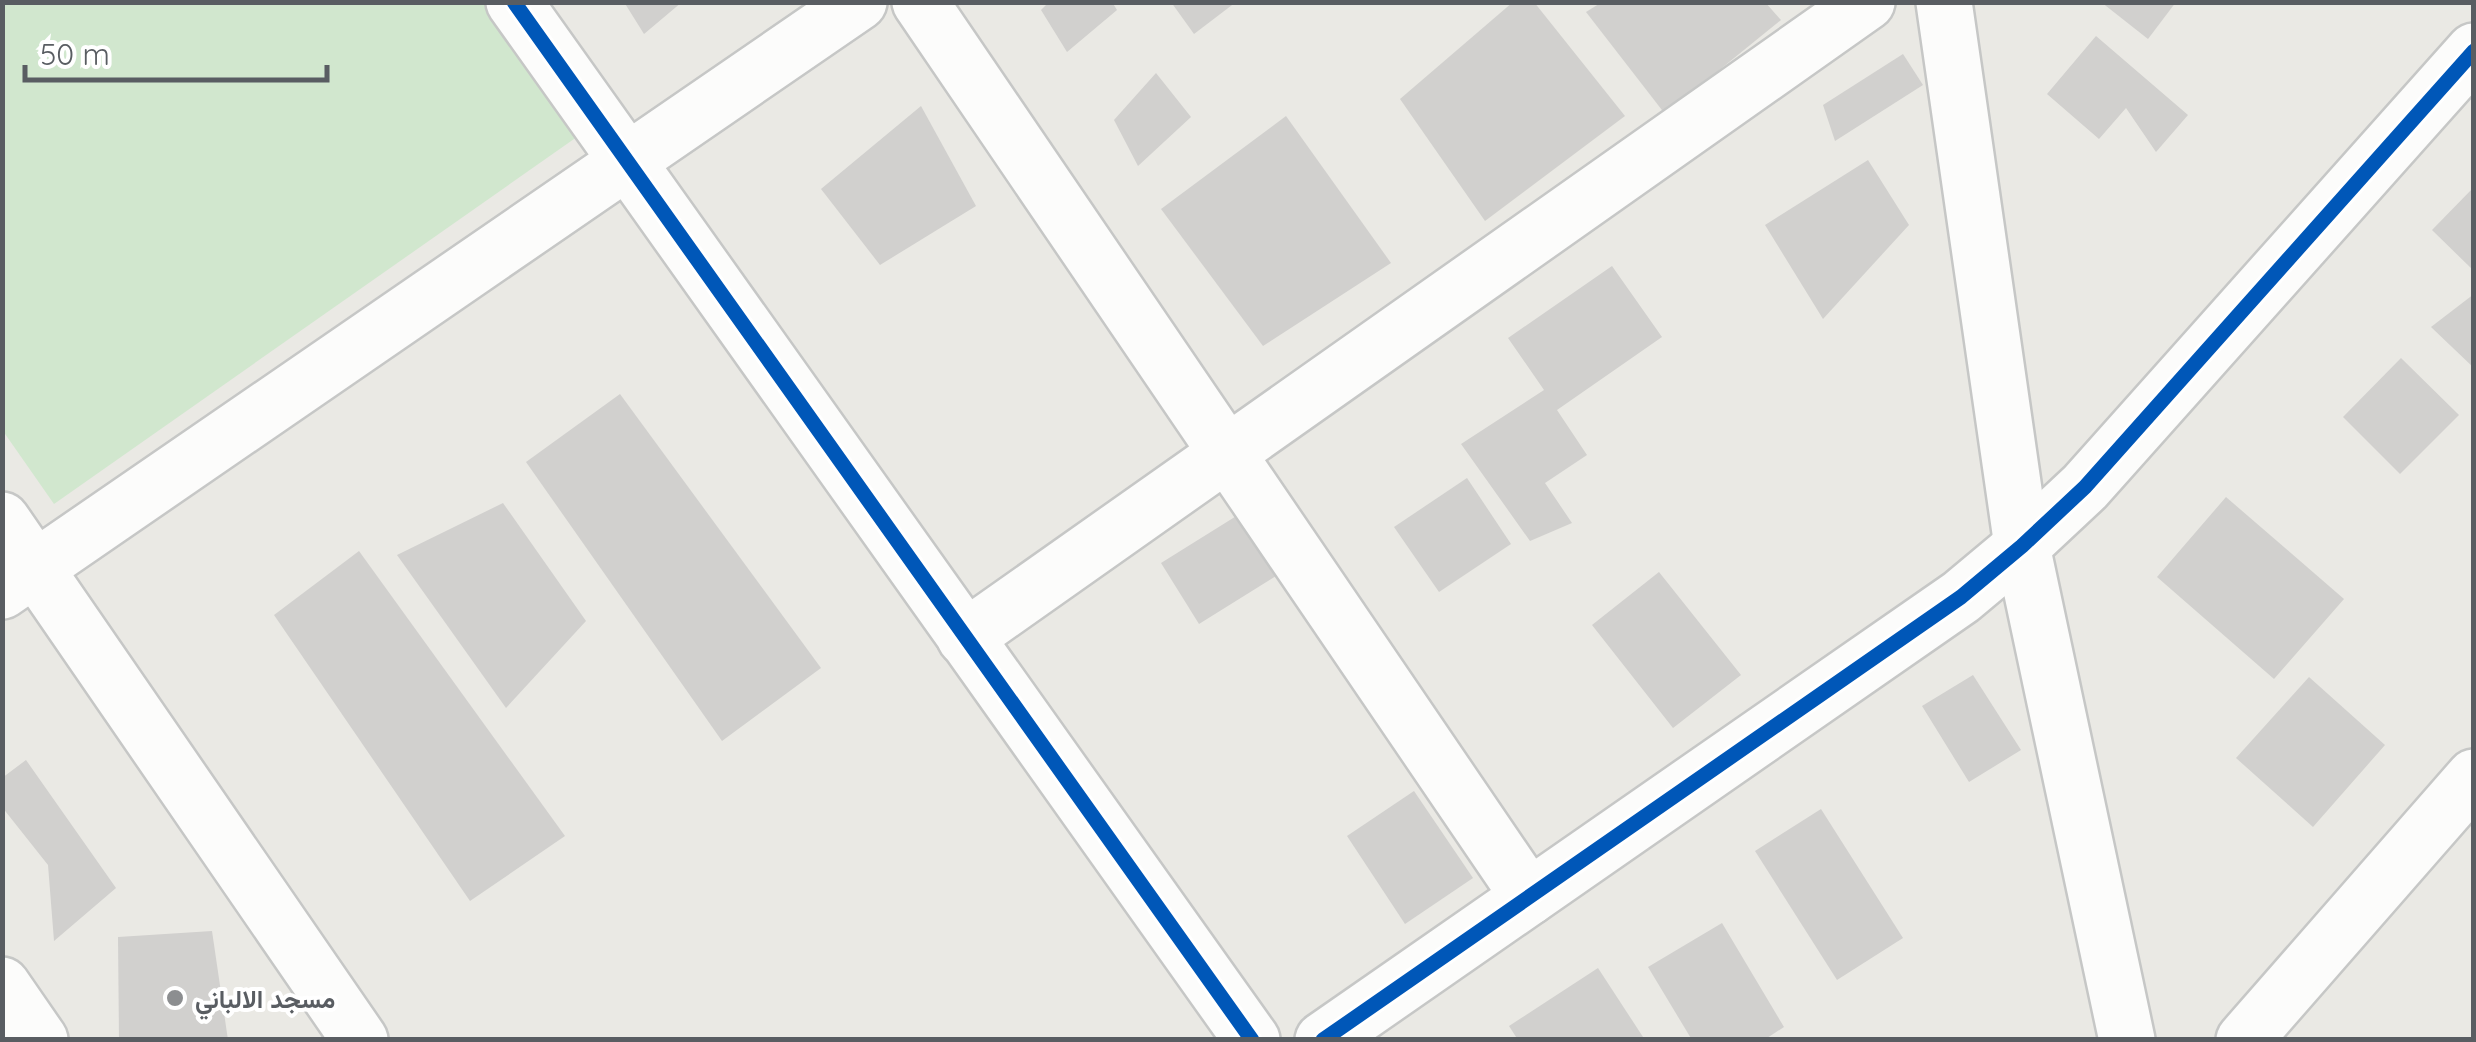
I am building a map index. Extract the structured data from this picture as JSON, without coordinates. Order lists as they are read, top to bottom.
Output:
{
  "places": ["مسجد الالباني"],
  "scale_bar": "50 m"
}
